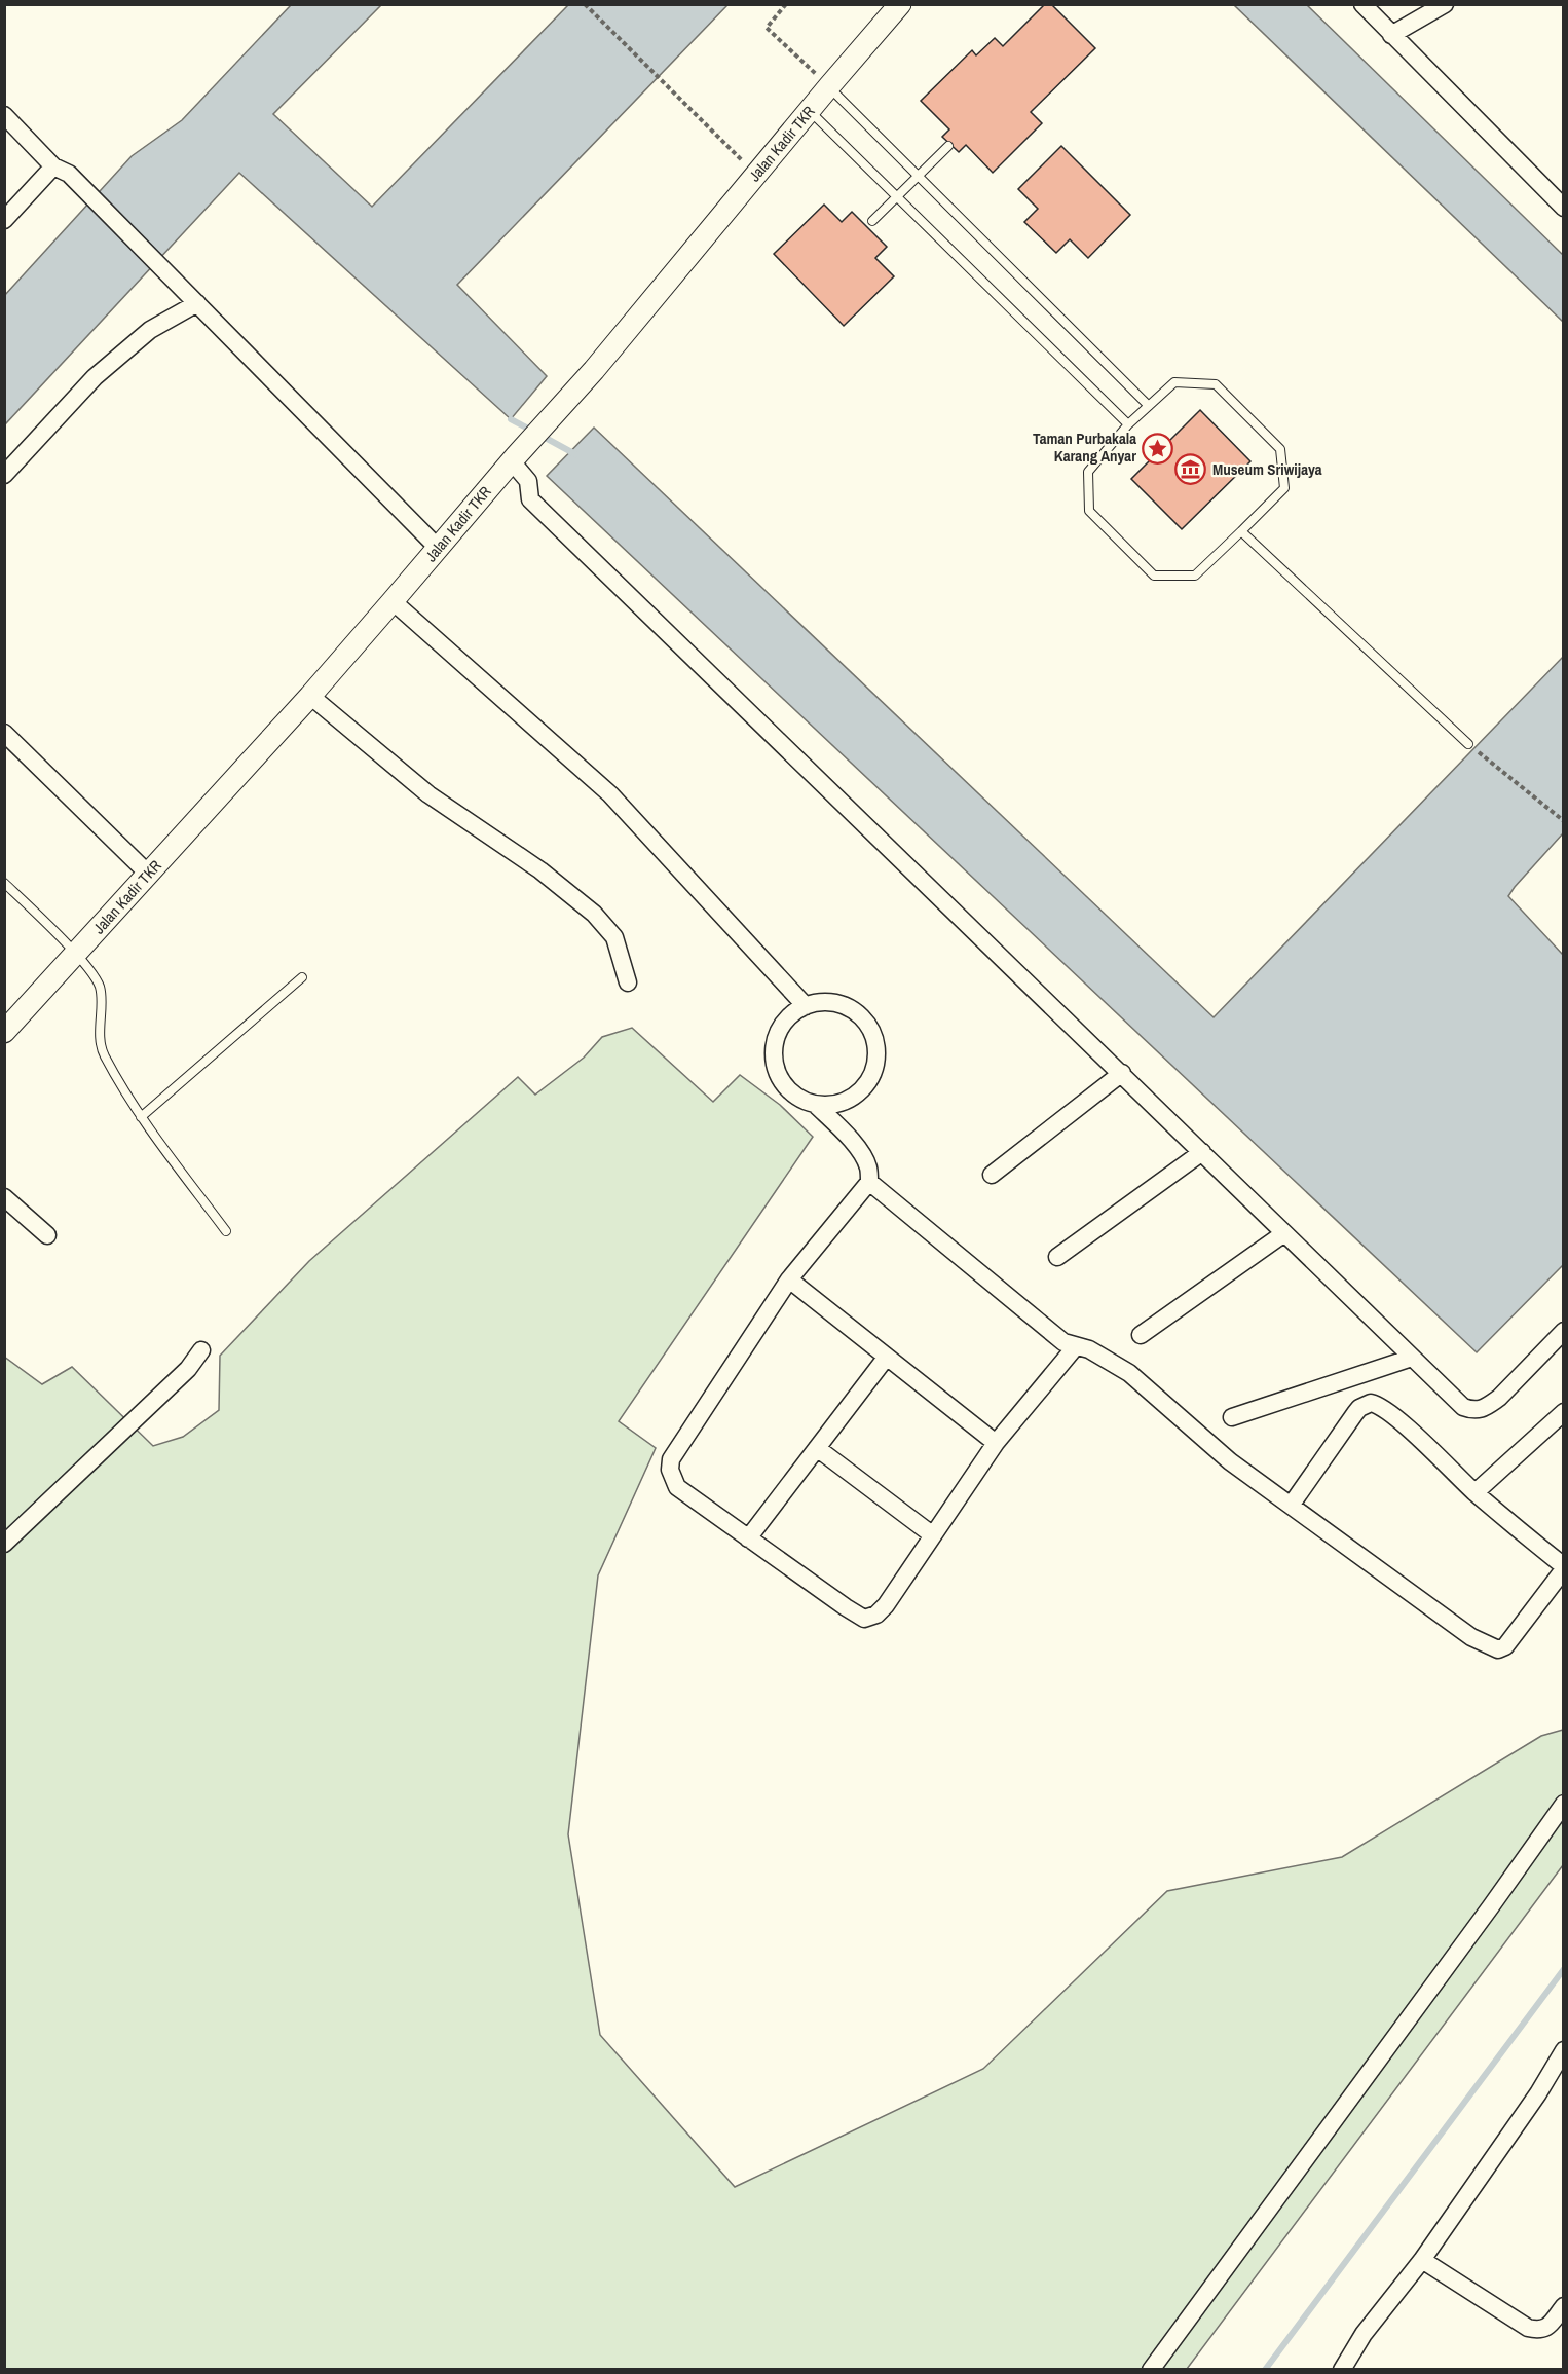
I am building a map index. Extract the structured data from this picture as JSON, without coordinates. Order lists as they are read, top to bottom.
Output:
{
  "streets": {
    "street": ["Jalan Kadir TKR"]
  },
  "places": {
    "place": ["Taman Purbakala Karang Anyar"],
    "museum": ["Museum Sriwijaya"]
  }
}
